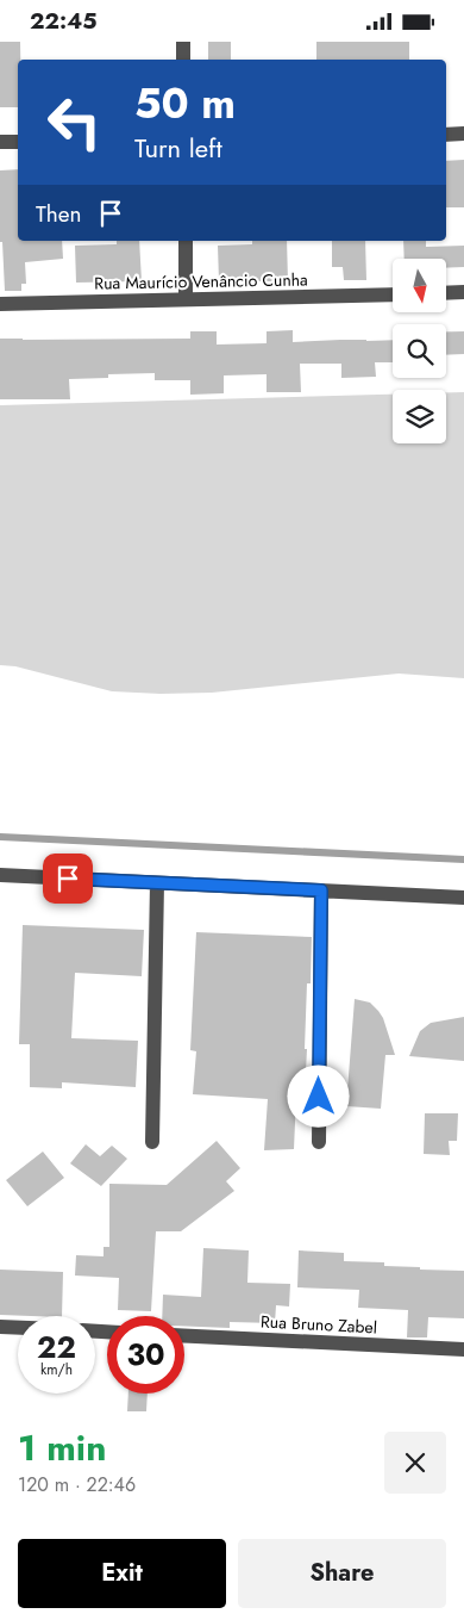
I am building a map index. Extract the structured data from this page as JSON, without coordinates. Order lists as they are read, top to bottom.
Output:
{
  "streets": {
    "street": ["Rua Maurício Venâncio Cunha", "Rua Bruno Zabel"]
  },
  "north": "bottom",
  "page": {
    "status": "22:45",
    "turn": ["50 m", "Turn left"],
    "then": "Then",
    "speed": "22 km/h",
    "limit": "30",
    "heading": ["1 min", "120 m · 22:46"],
    "buttons": ["Exit", "Share"]
  }
}
